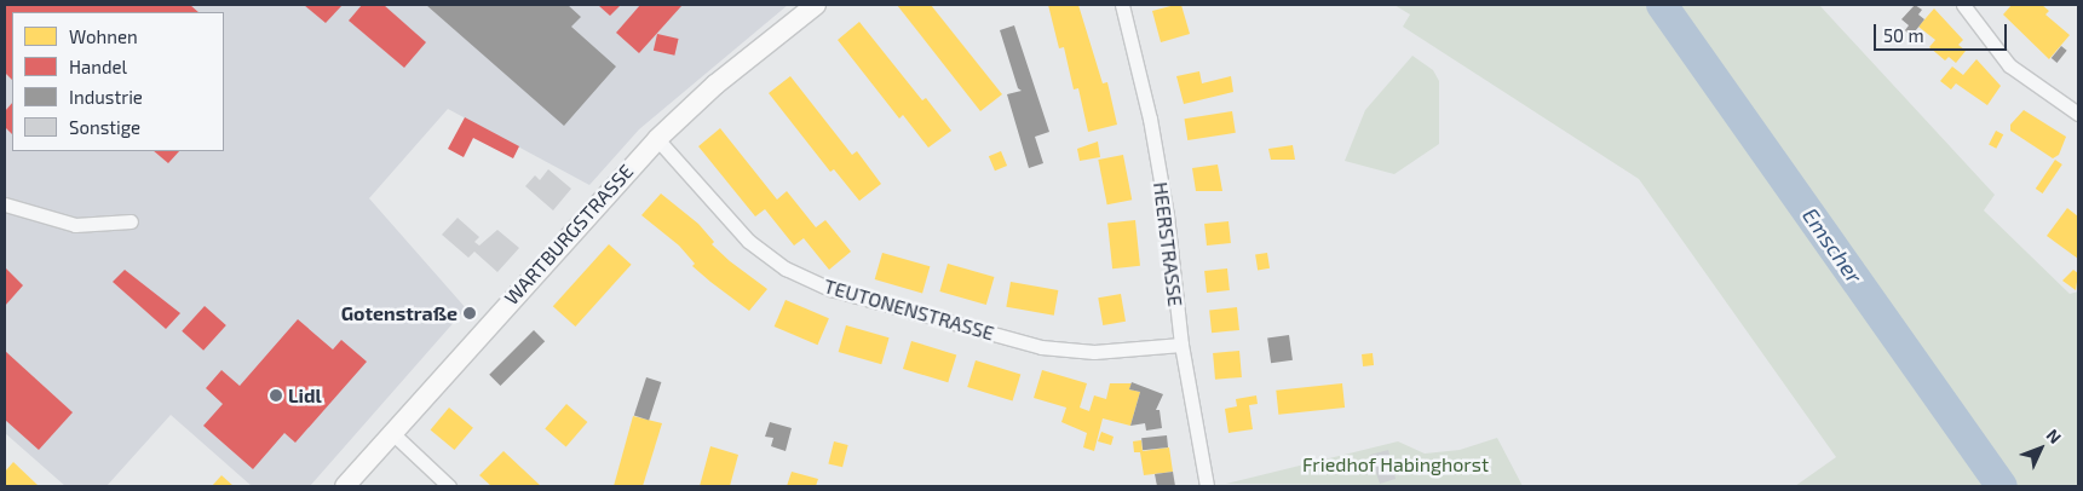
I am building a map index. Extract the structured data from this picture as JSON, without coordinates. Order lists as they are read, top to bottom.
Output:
{
  "streets": {
    "main road": ["WARTBURGSTRASSE"],
    "street": ["HEERSTRASSE", "TEUTONENSTRASSE"]
  },
  "crossings": [
    ["WARTBURGSTRASSE", "TEUTONENSTRASSE"],
    ["HEERSTRASSE", "TEUTONENSTRASSE"]
  ],
  "water": ["Emscher"],
  "parks": ["Friedhof Habinghorst"],
  "places": ["Gotenstraße", "Lidl"],
  "legend": [
    "Wohnen",
    "Handel",
    "Industrie",
    "Sonstige"
  ],
  "scale_bar": "50 m",
  "north": "top right"
}
